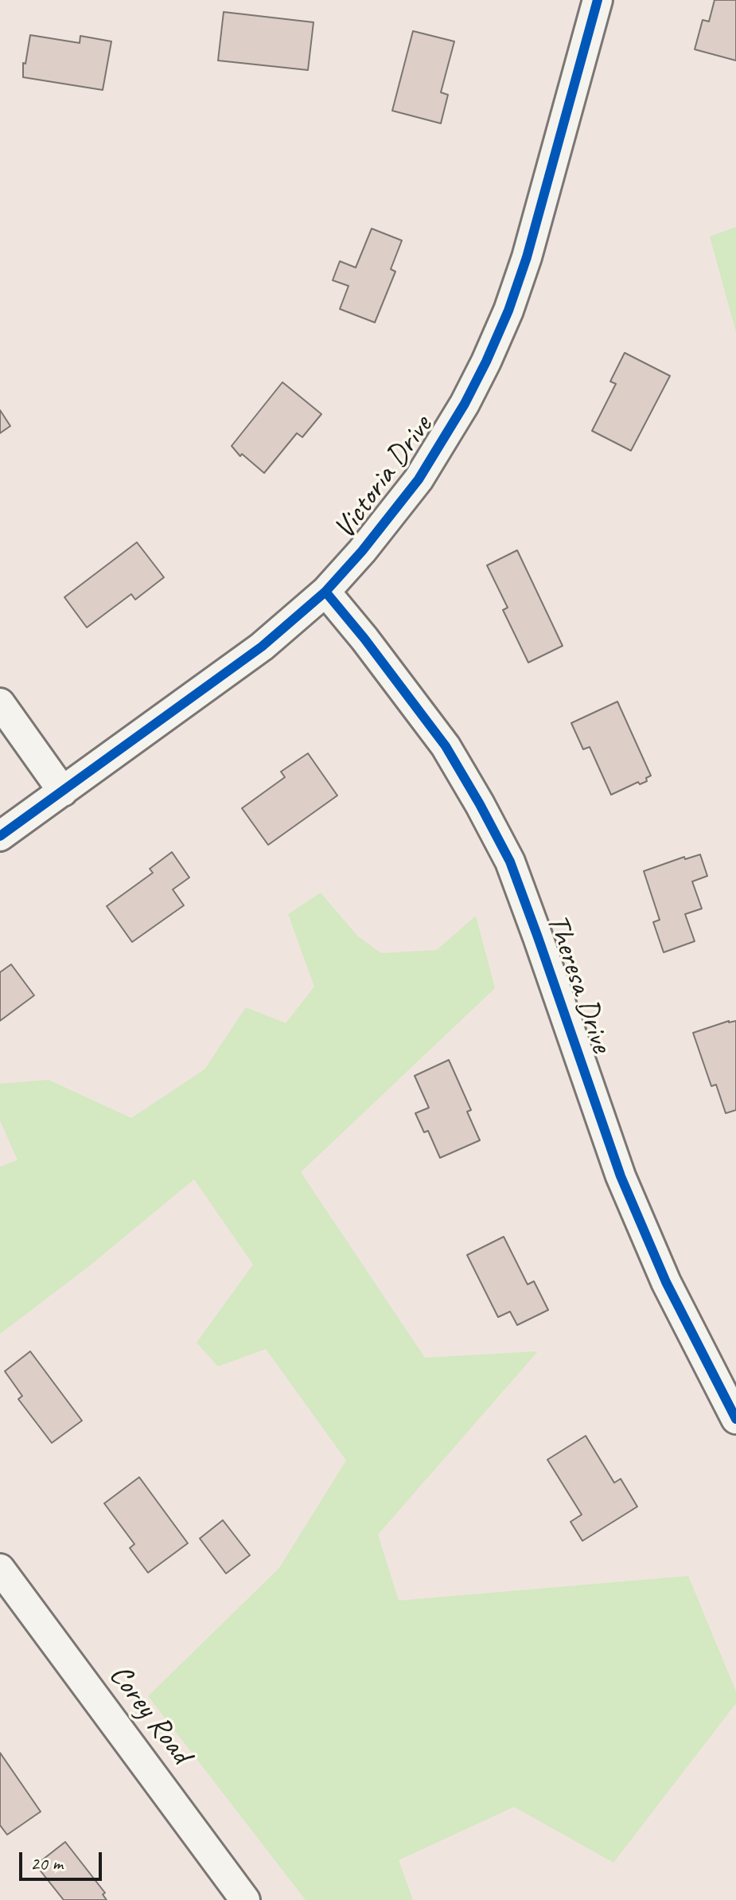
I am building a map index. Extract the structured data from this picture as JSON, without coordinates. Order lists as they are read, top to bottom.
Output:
{
  "streets": {
    "street": ["Victoria Drive", "Theresa Drive", "Corey Road"]
  },
  "crossings": [
    ["Victoria Drive", "Theresa Drive"]
  ],
  "scale_bar": "20 m"
}
